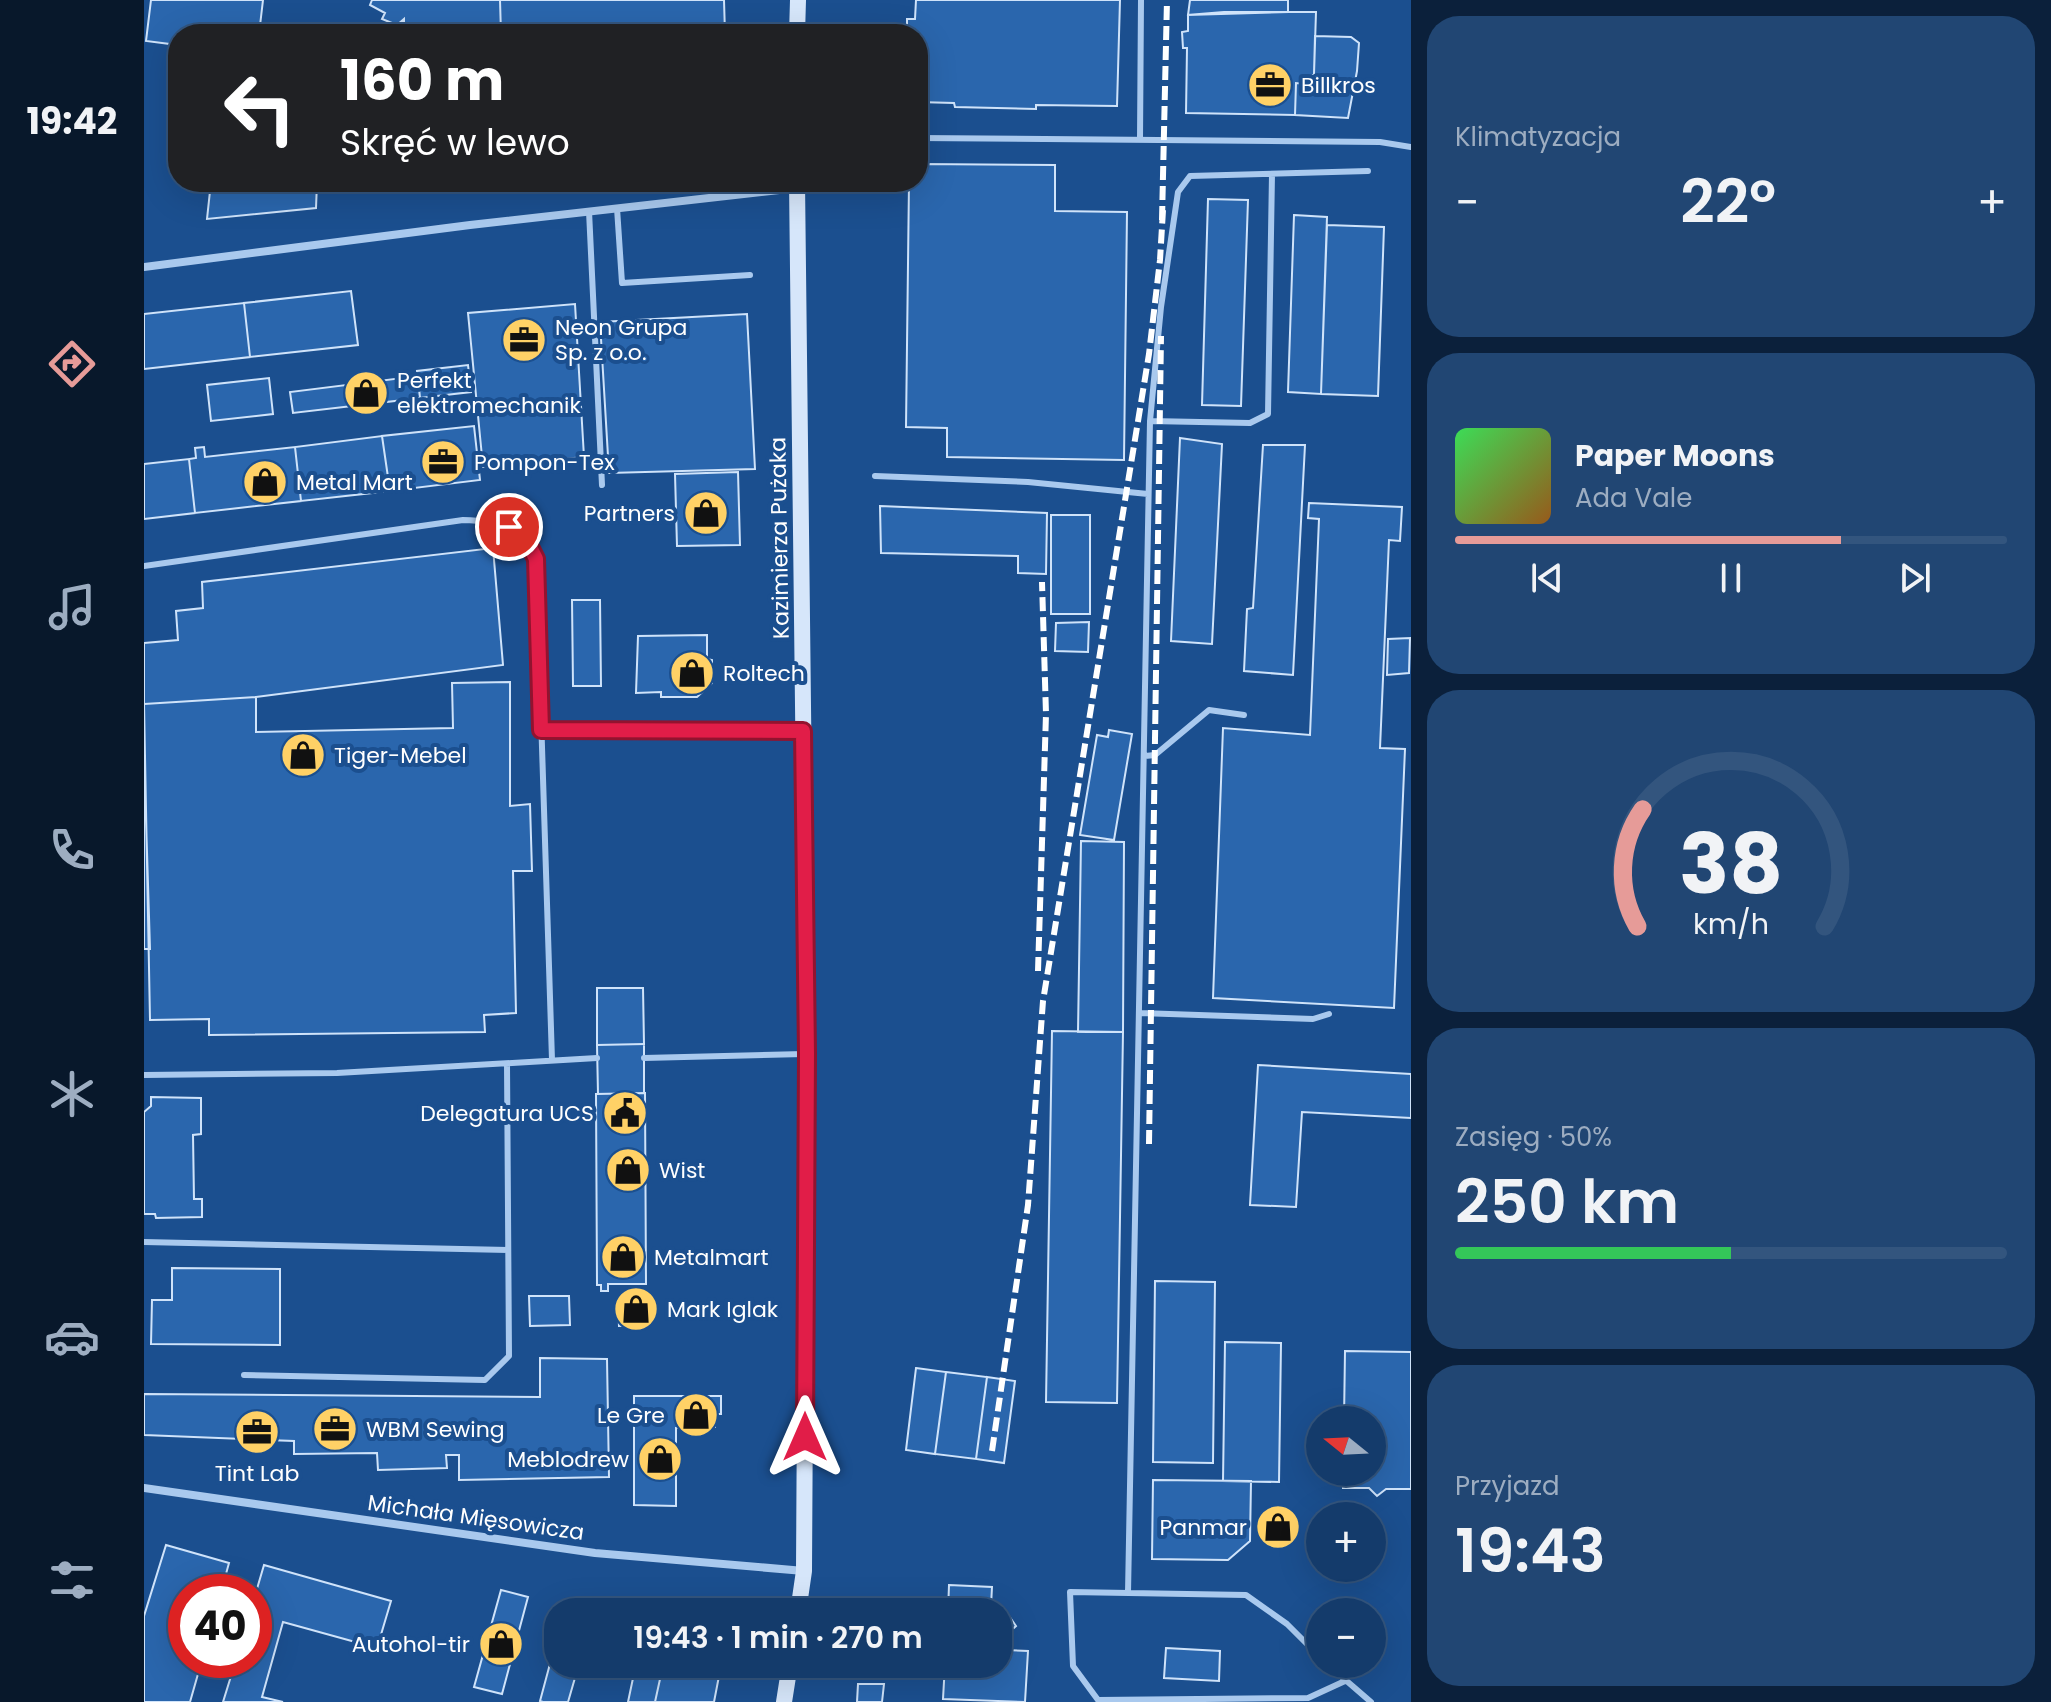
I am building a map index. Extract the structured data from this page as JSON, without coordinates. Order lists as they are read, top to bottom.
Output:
{
  "streets": {
    "street": ["Kazimierza Pużaka", "Michała Mięsowicza"]
  },
  "crossings": [
    ["Kazimierza Pużaka", "Michała Mięsowicza"]
  ],
  "places": {
    "office": [
      "Billkros",
      "Neon Grupa Sp. z o.o.",
      "Pompon-Tex",
      "WBM Sewing",
      "Tint Lab"
    ],
    "shop": [
      "Perfekt elektromechanik",
      "Metal Mart",
      "Partners",
      "Roltech",
      "Tiger-Mebel",
      "Wist",
      "Metalmart",
      "Mark Iglak",
      "Le Gre",
      "Meblodrew",
      "Panmar",
      "Autohol-tir"
    ],
    "public building": ["Delegatura UCS"]
  },
  "north": "left",
  "page": {
    "tabs": "19:42",
    "tile": [
      "Klimatyzacja",
      ["Zasięg · 50%", "250 km"],
      ["Przyjazd", "19:43"]
    ],
    "turn": ["160 m", "Skręć w lewo"],
    "heat": ["−", "22°", "+"],
    "song": ["Paper Moons", "Ada Vale"],
    "map_buttons": ["+", "−"],
    "limit": "40",
    "trip": "19:43 · 1 min · 270 m",
    "gauge": ["38", "km/h"]
  }
}
